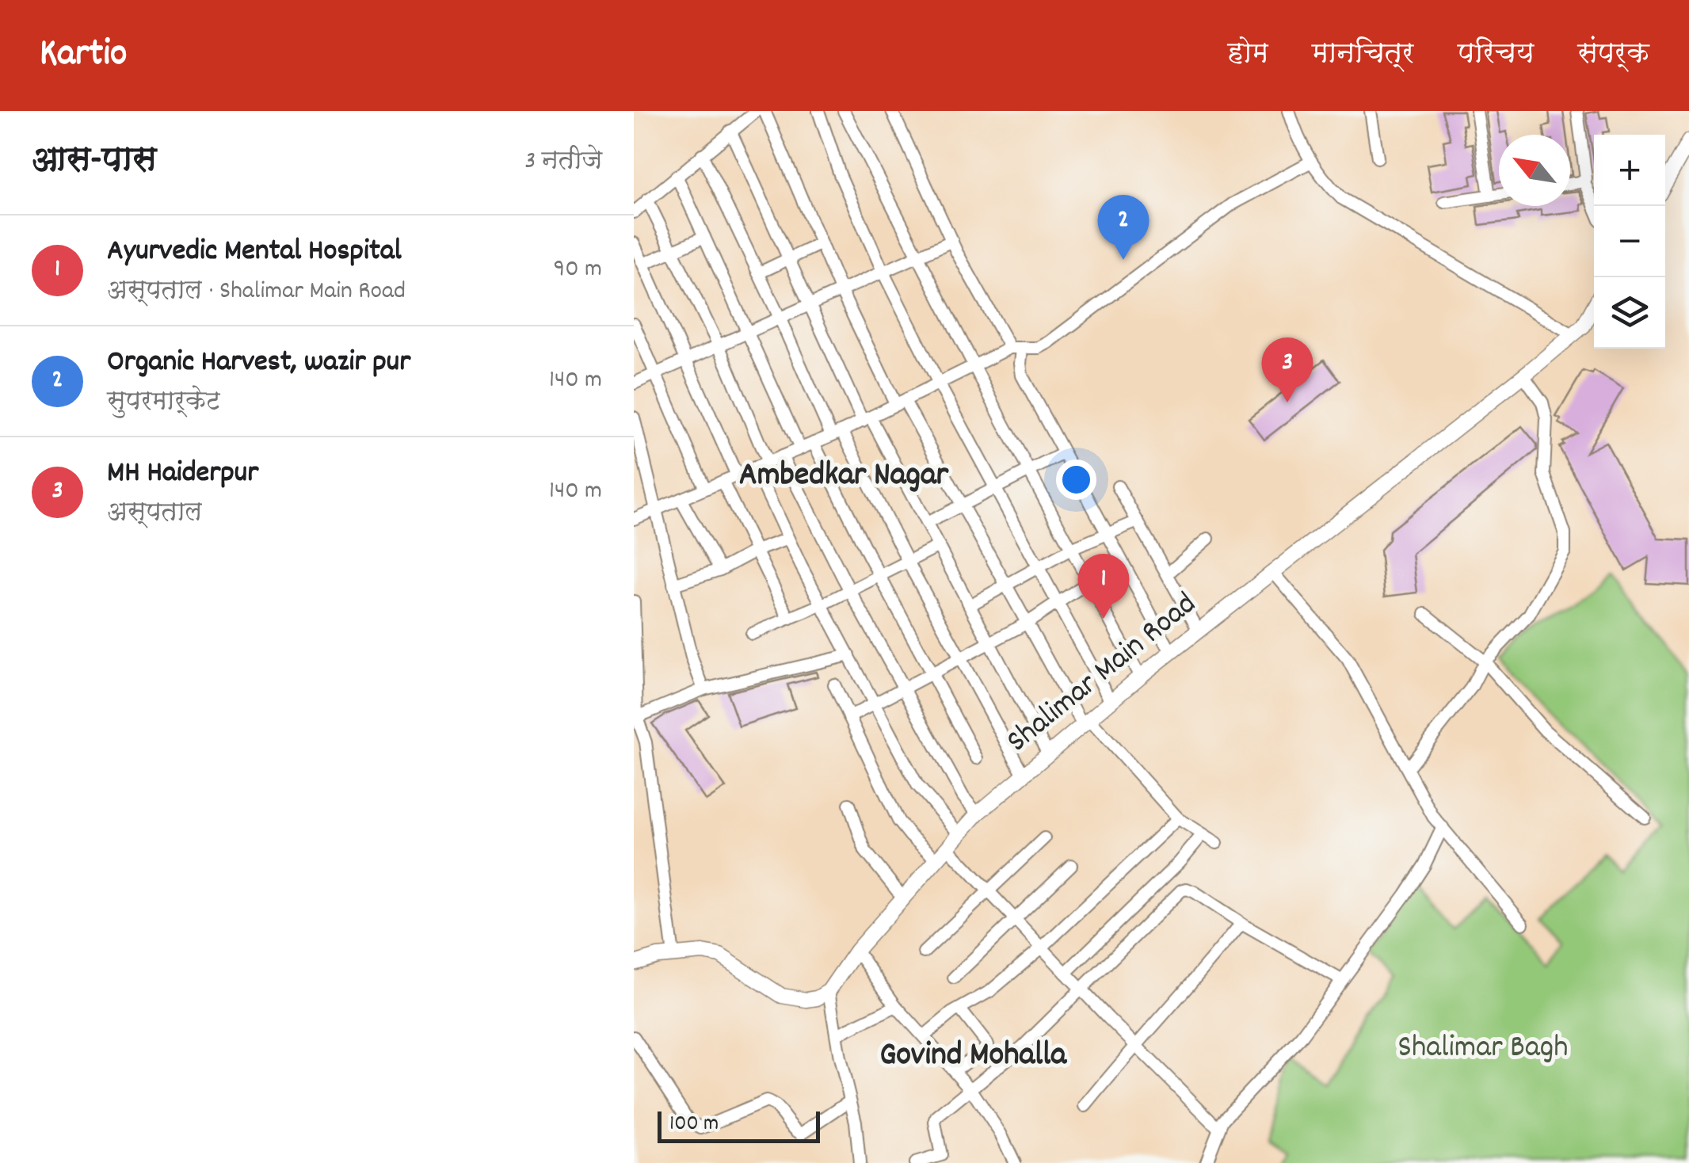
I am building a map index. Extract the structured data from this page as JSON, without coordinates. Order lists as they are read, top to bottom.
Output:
{
  "streets": {
    "street": ["Shalimar Main Road"]
  },
  "districts": ["Ambedkar Nagar", "Govind Mohalla"],
  "parks": ["Shalimar Bagh"],
  "scale_bar": "100 m",
  "north": "top left",
  "page": {
    "header": "Kartio",
    "nav": [
      "होम",
      "मानचित्र",
      "परिचय",
      "संपर्क"
    ],
    "heading": ["आस-पास", "3 नतीजे"],
    "map_buttons": ["+", "−"],
    "pins": ["2", "3", "1"],
    "list": [
      {
        "mark": "1",
        "name": "Ayurvedic Mental Hospital",
        "note": "अस्पताल · Shalimar Main Road",
        "value": "90 m"
      },
      {
        "mark": "2",
        "name": "Organic Harvest, wazir pur",
        "note": "सुपरमार्केट",
        "value": "140 m"
      },
      {
        "mark": "3",
        "name": "MH Haiderpur",
        "note": "अस्पताल",
        "value": "140 m"
      }
    ],
    "scale": "100 m"
  }
}
